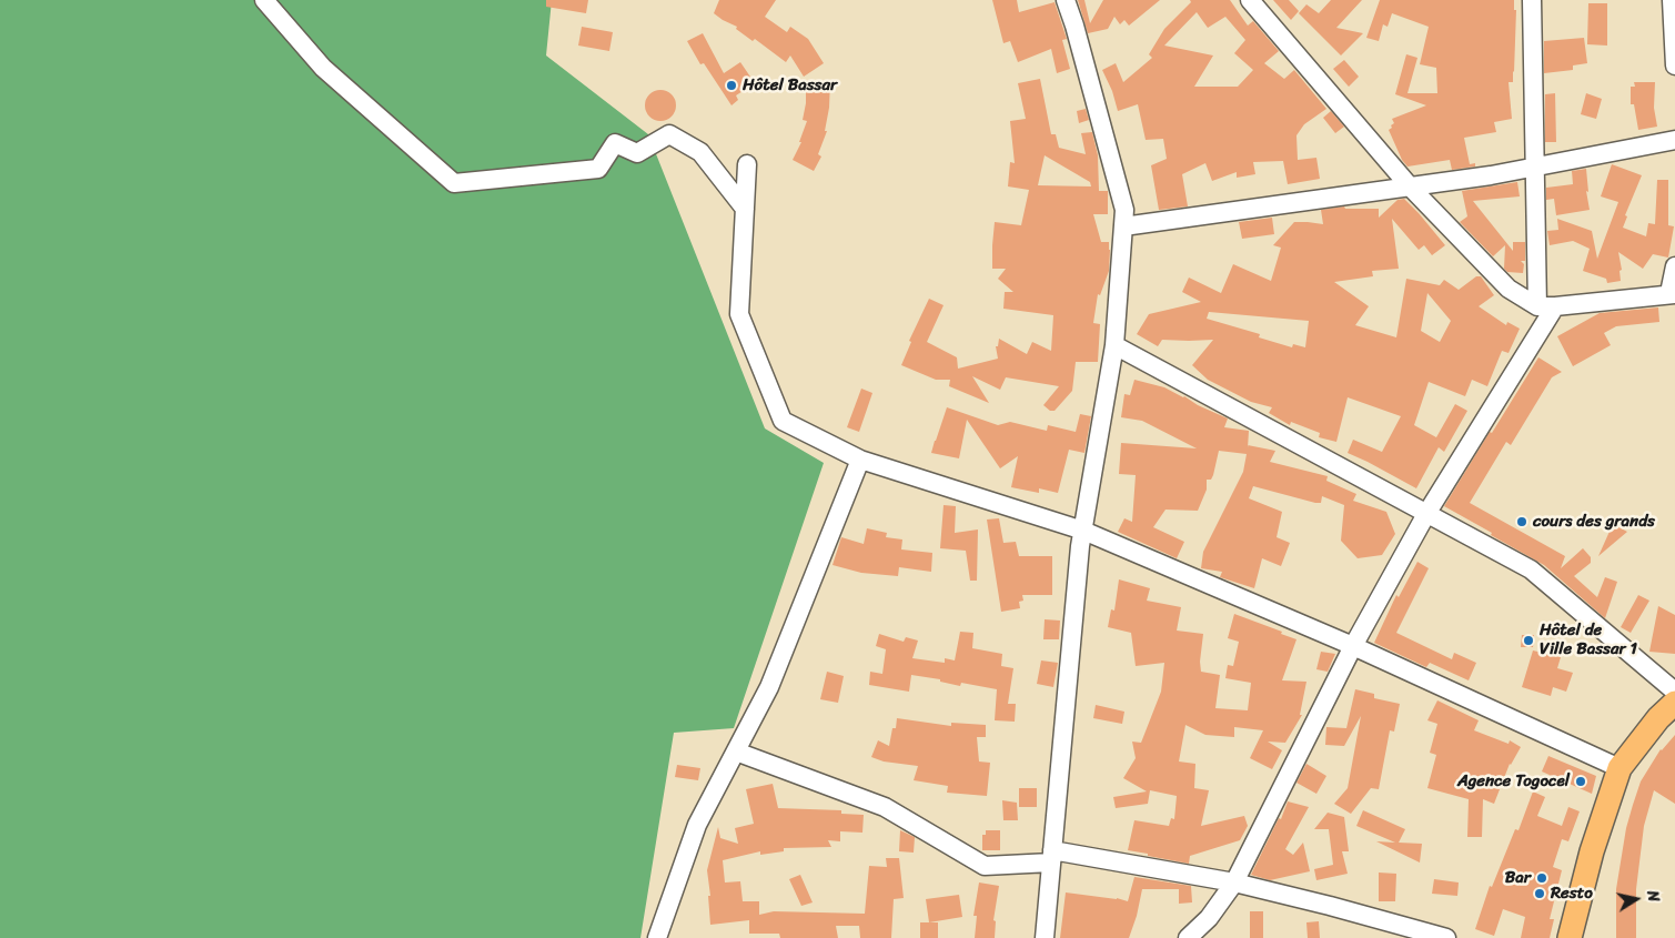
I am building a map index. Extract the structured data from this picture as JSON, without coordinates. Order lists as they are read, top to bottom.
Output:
{
  "places": [
    "Hôtel Bassar",
    "cours des grands",
    "Hôtel de Ville Bassar 1",
    "Agence Togocel",
    "Bar",
    "Resto"
  ],
  "north": "right"
}
